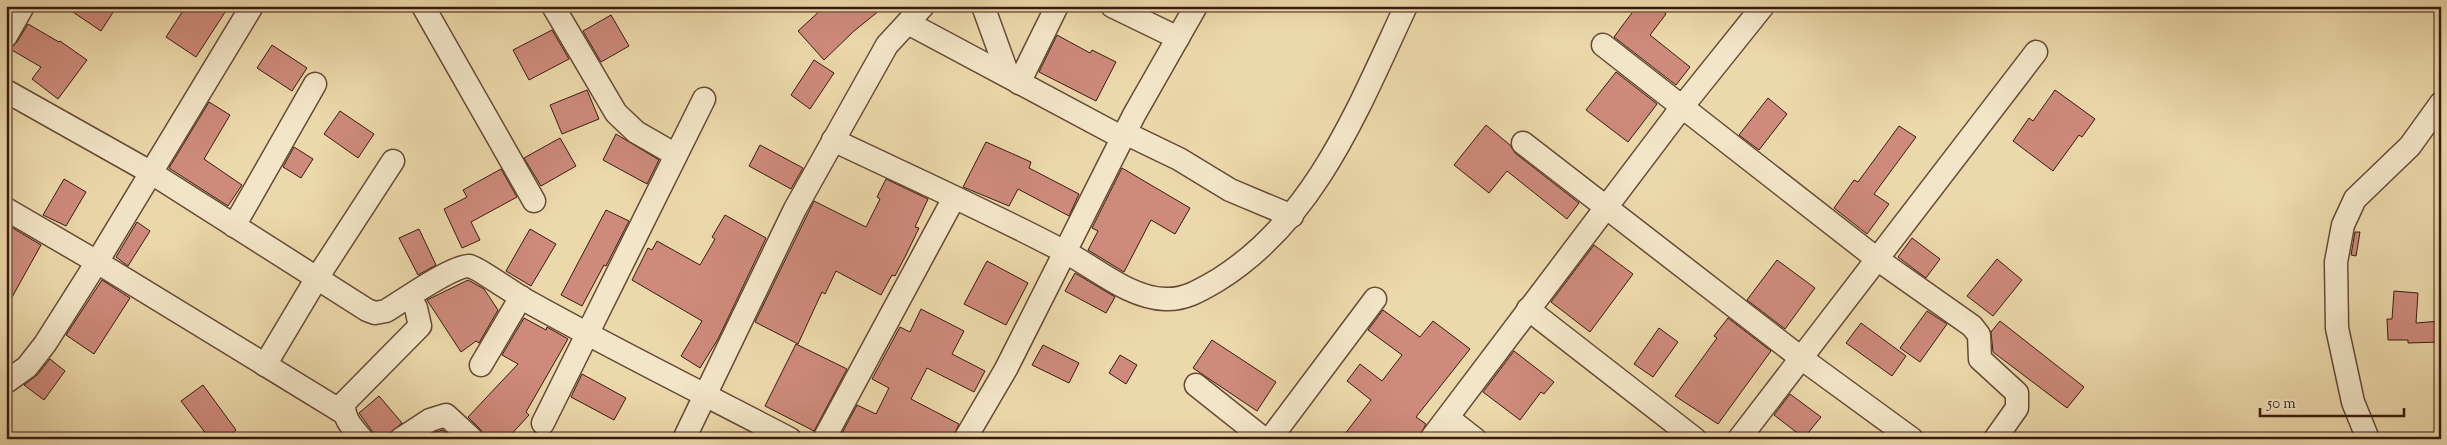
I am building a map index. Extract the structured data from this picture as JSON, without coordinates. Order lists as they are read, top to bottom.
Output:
{
  "scale_bar": "50 m"
}
